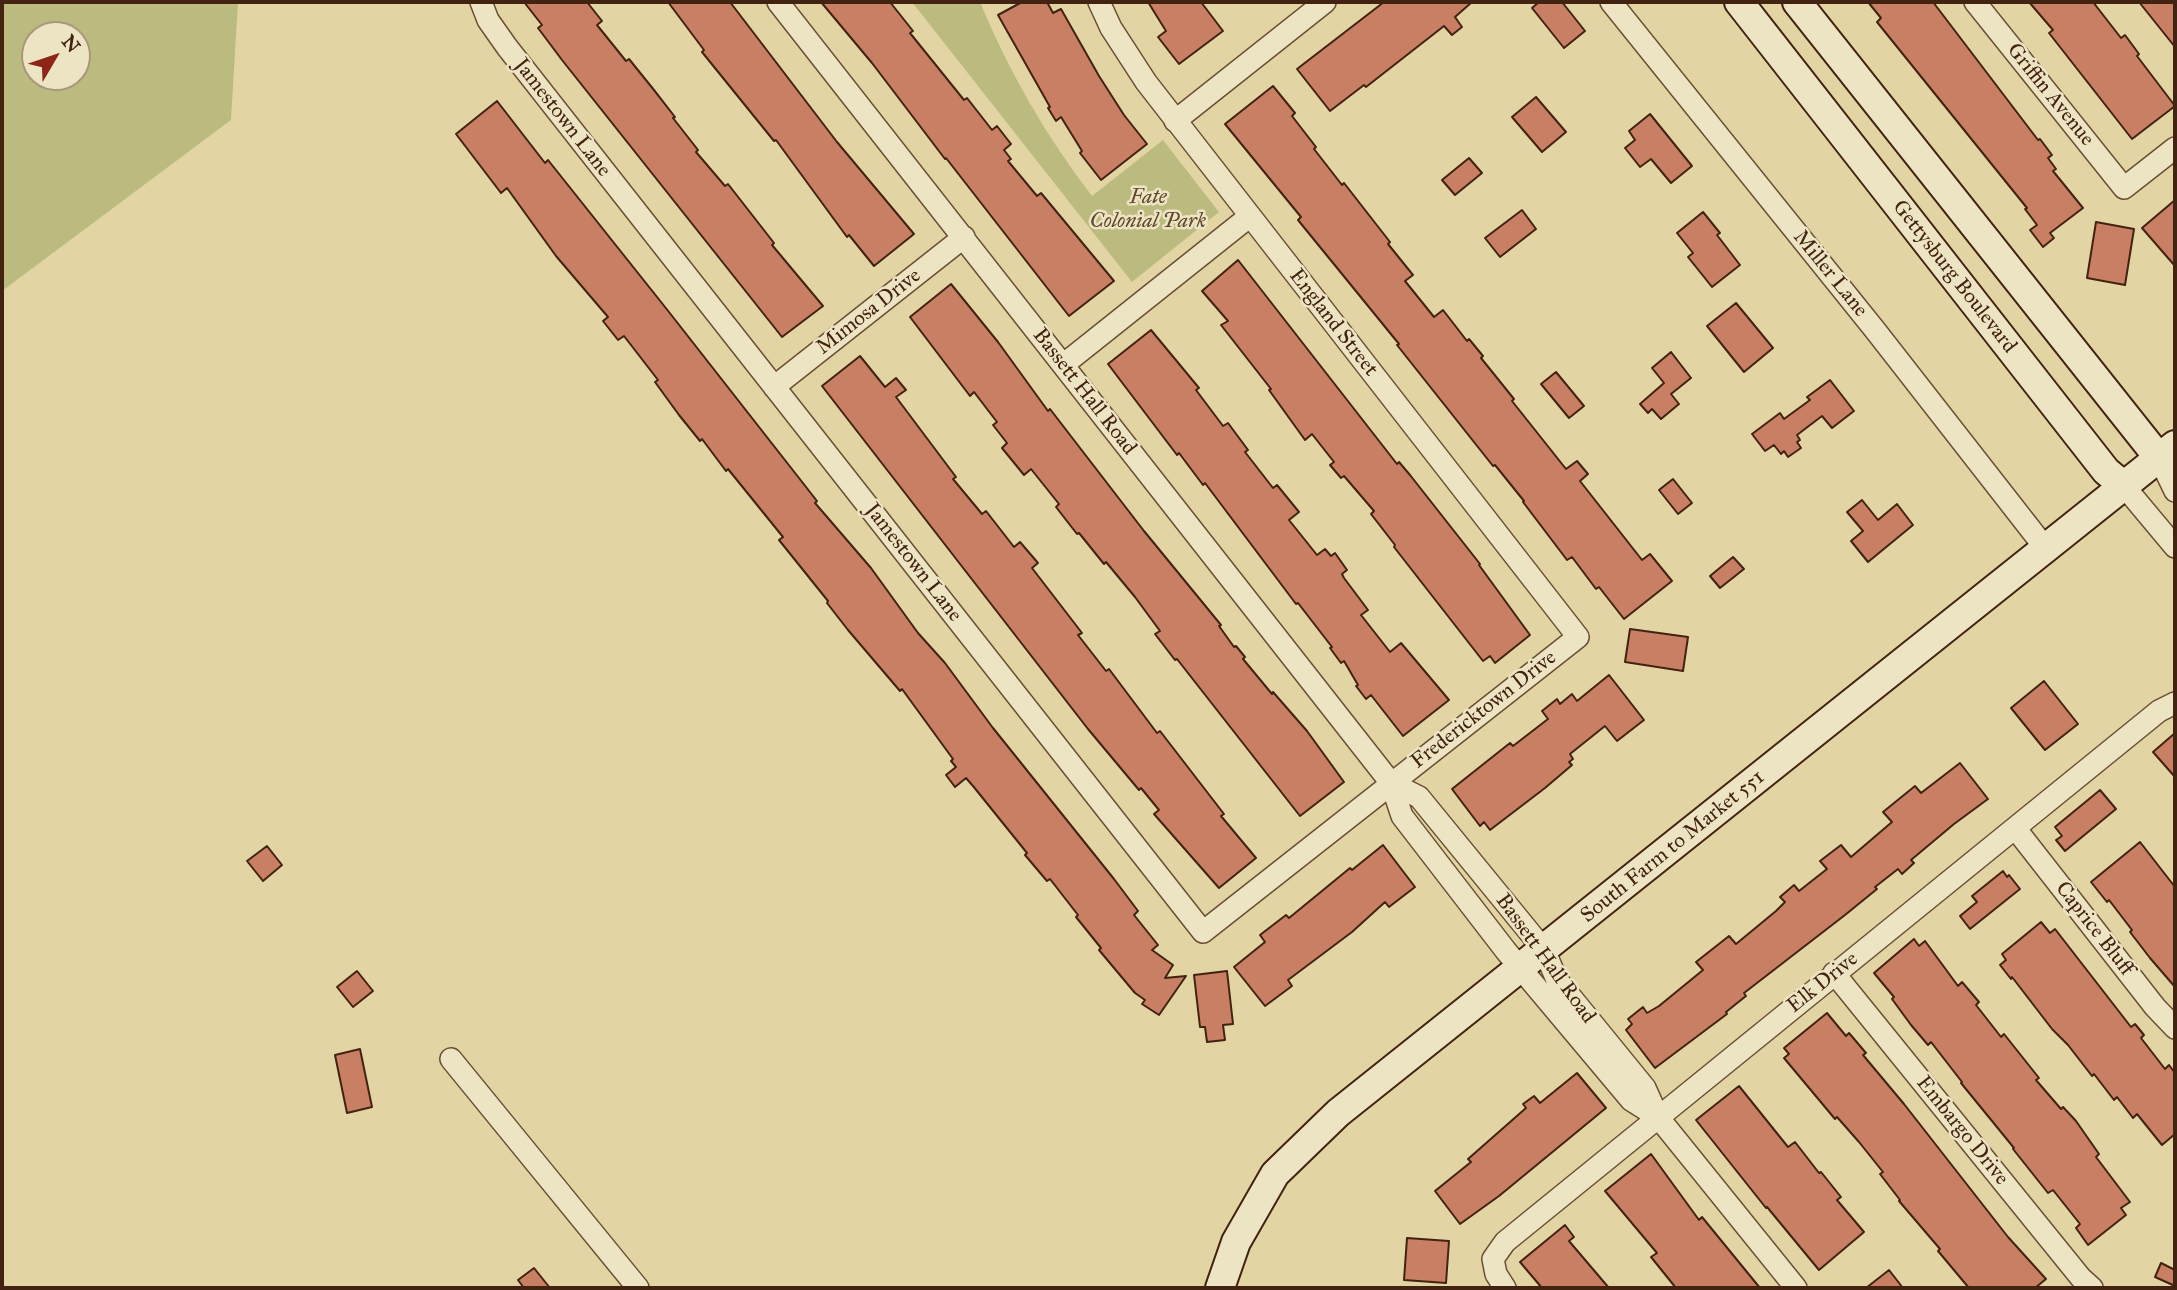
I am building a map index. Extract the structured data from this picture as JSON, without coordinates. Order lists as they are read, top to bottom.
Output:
{
  "streets": {
    "main road": ["Gettysburg Boulevard", "South Farm to Market 551"],
    "street": [
      "Griffin Avenue",
      "Jamestown Lane",
      "Miller Lane",
      "Mimosa Drive",
      "England Street",
      "Bassett Hall Road",
      "Fredericktown Drive",
      "Caprice Bluff",
      "Elk Drive",
      "Embargo Drive"
    ]
  },
  "crossings": [
    ["Jamestown Lane", "Mimosa Drive"],
    ["Jamestown Lane", "Bassett Hall Road"],
    ["Jamestown Lane", "Fredericktown Drive"],
    ["Miller Lane", "South Farm to Market 551"],
    ["Gettysburg Boulevard", "South Farm to Market 551"],
    ["Mimosa Drive", "Bassett Hall Road"],
    ["England Street", "Fredericktown Drive"],
    ["Bassett Hall Road", "Fredericktown Drive"],
    ["Bassett Hall Road", "South Farm to Market 551"],
    ["Bassett Hall Road", "Elk Drive"],
    ["Caprice Bluff", "Elk Drive"],
    ["Elk Drive", "Embargo Drive"]
  ],
  "parks": ["Fate Colonial Park"],
  "north": "top right"
}
